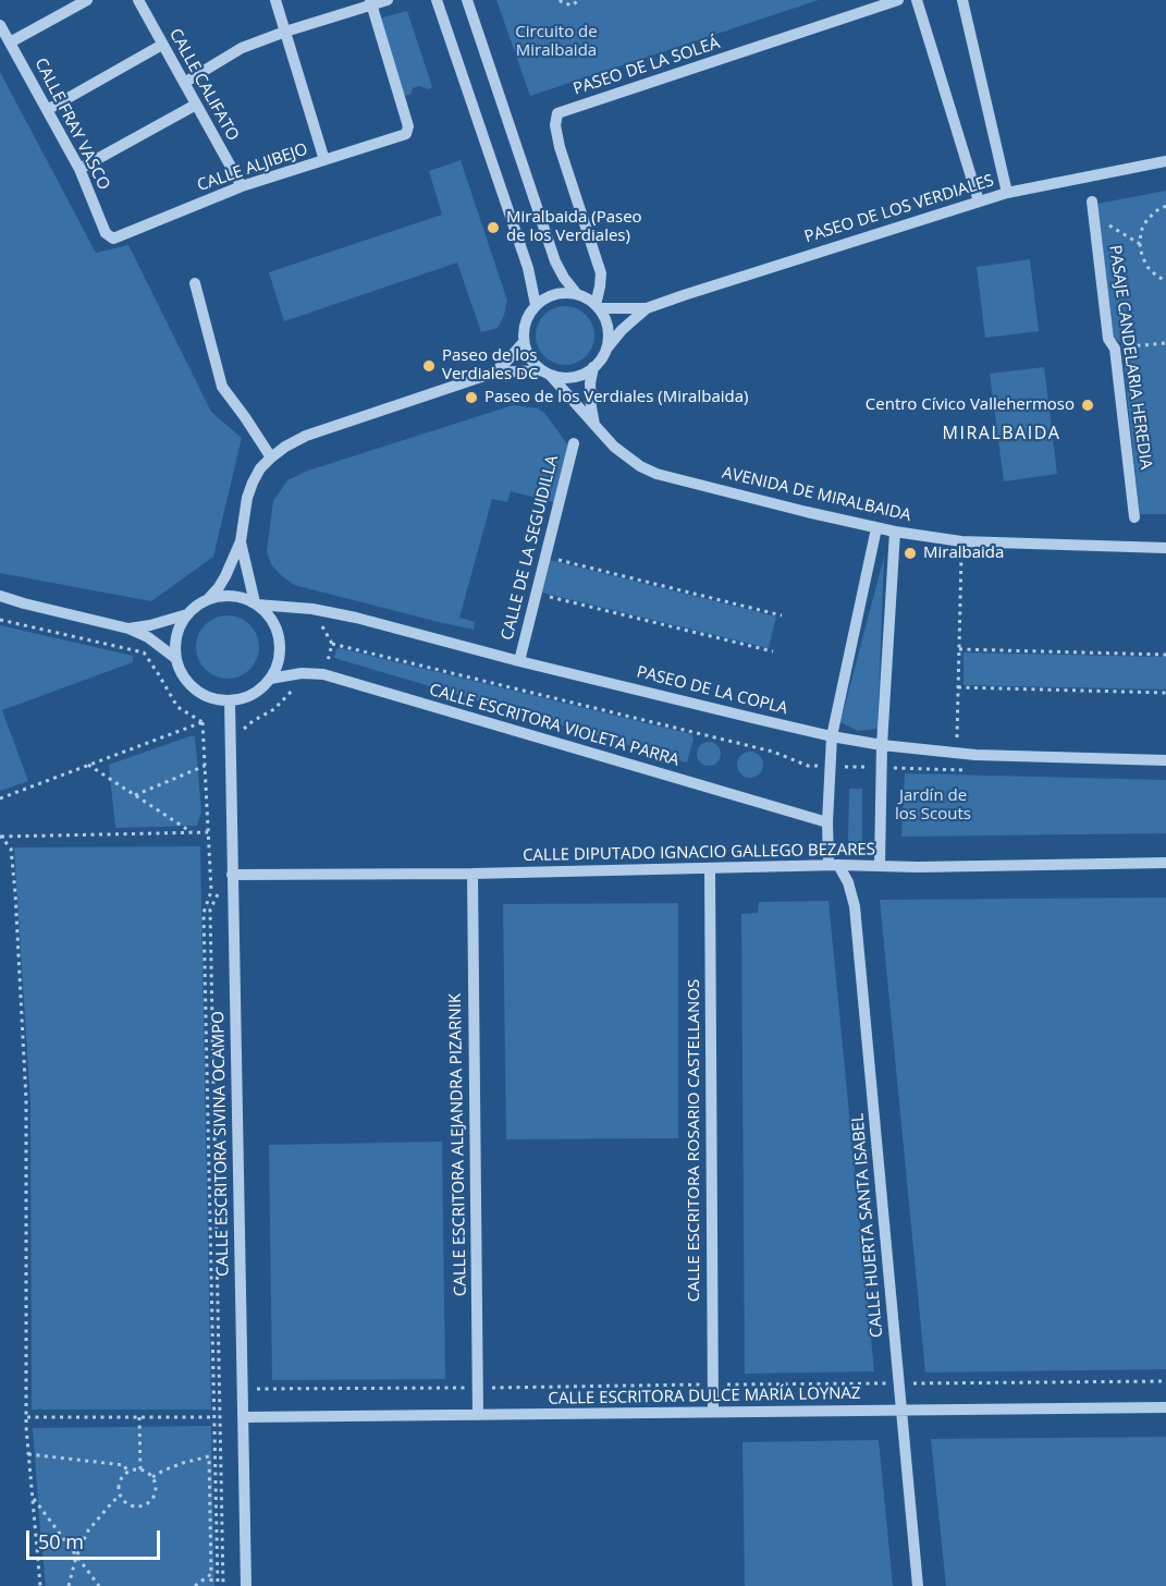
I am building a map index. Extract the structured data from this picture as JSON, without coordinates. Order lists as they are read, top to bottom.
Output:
{
  "streets": {
    "street": [
      "PASEO DE LA SOLEÁ",
      "CALLE CALIFATO",
      "CALLE FRAY VASCO",
      "CALLE ALJIBEJO",
      "PASEO DE LOS VERDIALES",
      "PASAJE CANDELARIA HEREDIA",
      "AVENIDA DE MIRALBAIDA",
      "CALLE DE LA SEGUIDILLA",
      "PASEO DE LA COPLA",
      "CALLE ESCRITORA VIOLETA PARRA",
      "CALLE DIPUTADO IGNACIO GALLEGO BEZARES",
      "CALLE ESCRITORA ROSARIO CASTELLANOS",
      "CALLE ESCRITORA SIVINA OCAMPO",
      "CALLE ESCRITORA ALEJANDRA PIZARNIK",
      "CALLE HUERTA SANTA ISABEL",
      "CALLE ESCRITORA DULCE MARÍA LOYNAZ"
    ]
  },
  "crossings": [
    ["PASEO DE LA SOLEÁ", "PASEO DE LOS VERDIALES"],
    ["PASEO DE LA SOLEÁ", "AVENIDA DE MIRALBAIDA"],
    ["CALLE CALIFATO", "CALLE ALJIBEJO"],
    ["CALLE FRAY VASCO", "CALLE ALJIBEJO"],
    ["PASEO DE LOS VERDIALES", "AVENIDA DE MIRALBAIDA"],
    ["AVENIDA DE MIRALBAIDA", "CALLE HUERTA SANTA ISABEL"],
    ["CALLE DE LA SEGUIDILLA", "PASEO DE LA COPLA"],
    ["PASEO DE LA COPLA", "CALLE ESCRITORA VIOLETA PARRA"],
    ["PASEO DE LA COPLA", "CALLE ESCRITORA SIVINA OCAMPO"],
    ["PASEO DE LA COPLA", "CALLE HUERTA SANTA ISABEL"],
    ["CALLE ESCRITORA VIOLETA PARRA", "CALLE ESCRITORA SIVINA OCAMPO"],
    ["CALLE ESCRITORA VIOLETA PARRA", "CALLE HUERTA SANTA ISABEL"],
    ["CALLE DIPUTADO IGNACIO GALLEGO BEZARES", "CALLE ESCRITORA ROSARIO CASTELLANOS"],
    ["CALLE DIPUTADO IGNACIO GALLEGO BEZARES", "CALLE ESCRITORA SIVINA OCAMPO"],
    ["CALLE DIPUTADO IGNACIO GALLEGO BEZARES", "CALLE ESCRITORA ALEJANDRA PIZARNIK"],
    ["CALLE DIPUTADO IGNACIO GALLEGO BEZARES", "CALLE HUERTA SANTA ISABEL"],
    ["CALLE ESCRITORA ROSARIO CASTELLANOS", "CALLE ESCRITORA DULCE MARÍA LOYNAZ"],
    ["CALLE ESCRITORA SIVINA OCAMPO", "CALLE ESCRITORA DULCE MARÍA LOYNAZ"],
    ["CALLE ESCRITORA ALEJANDRA PIZARNIK", "CALLE ESCRITORA DULCE MARÍA LOYNAZ"],
    ["CALLE HUERTA SANTA ISABEL", "CALLE ESCRITORA DULCE MARÍA LOYNAZ"]
  ],
  "districts": ["MIRALBAIDA"],
  "parks": ["Circuito de Miralbaida", "Jardín de los Scouts"],
  "places": [
    "Miralbaida (Paseo de los Verdiales)",
    "Paseo de los Verdiales DC",
    "Paseo de los Verdiales (Miralbaida)",
    "Centro Cívico Vallehermoso",
    "Miralbaida"
  ],
  "scale_bar": "50 m"
}
